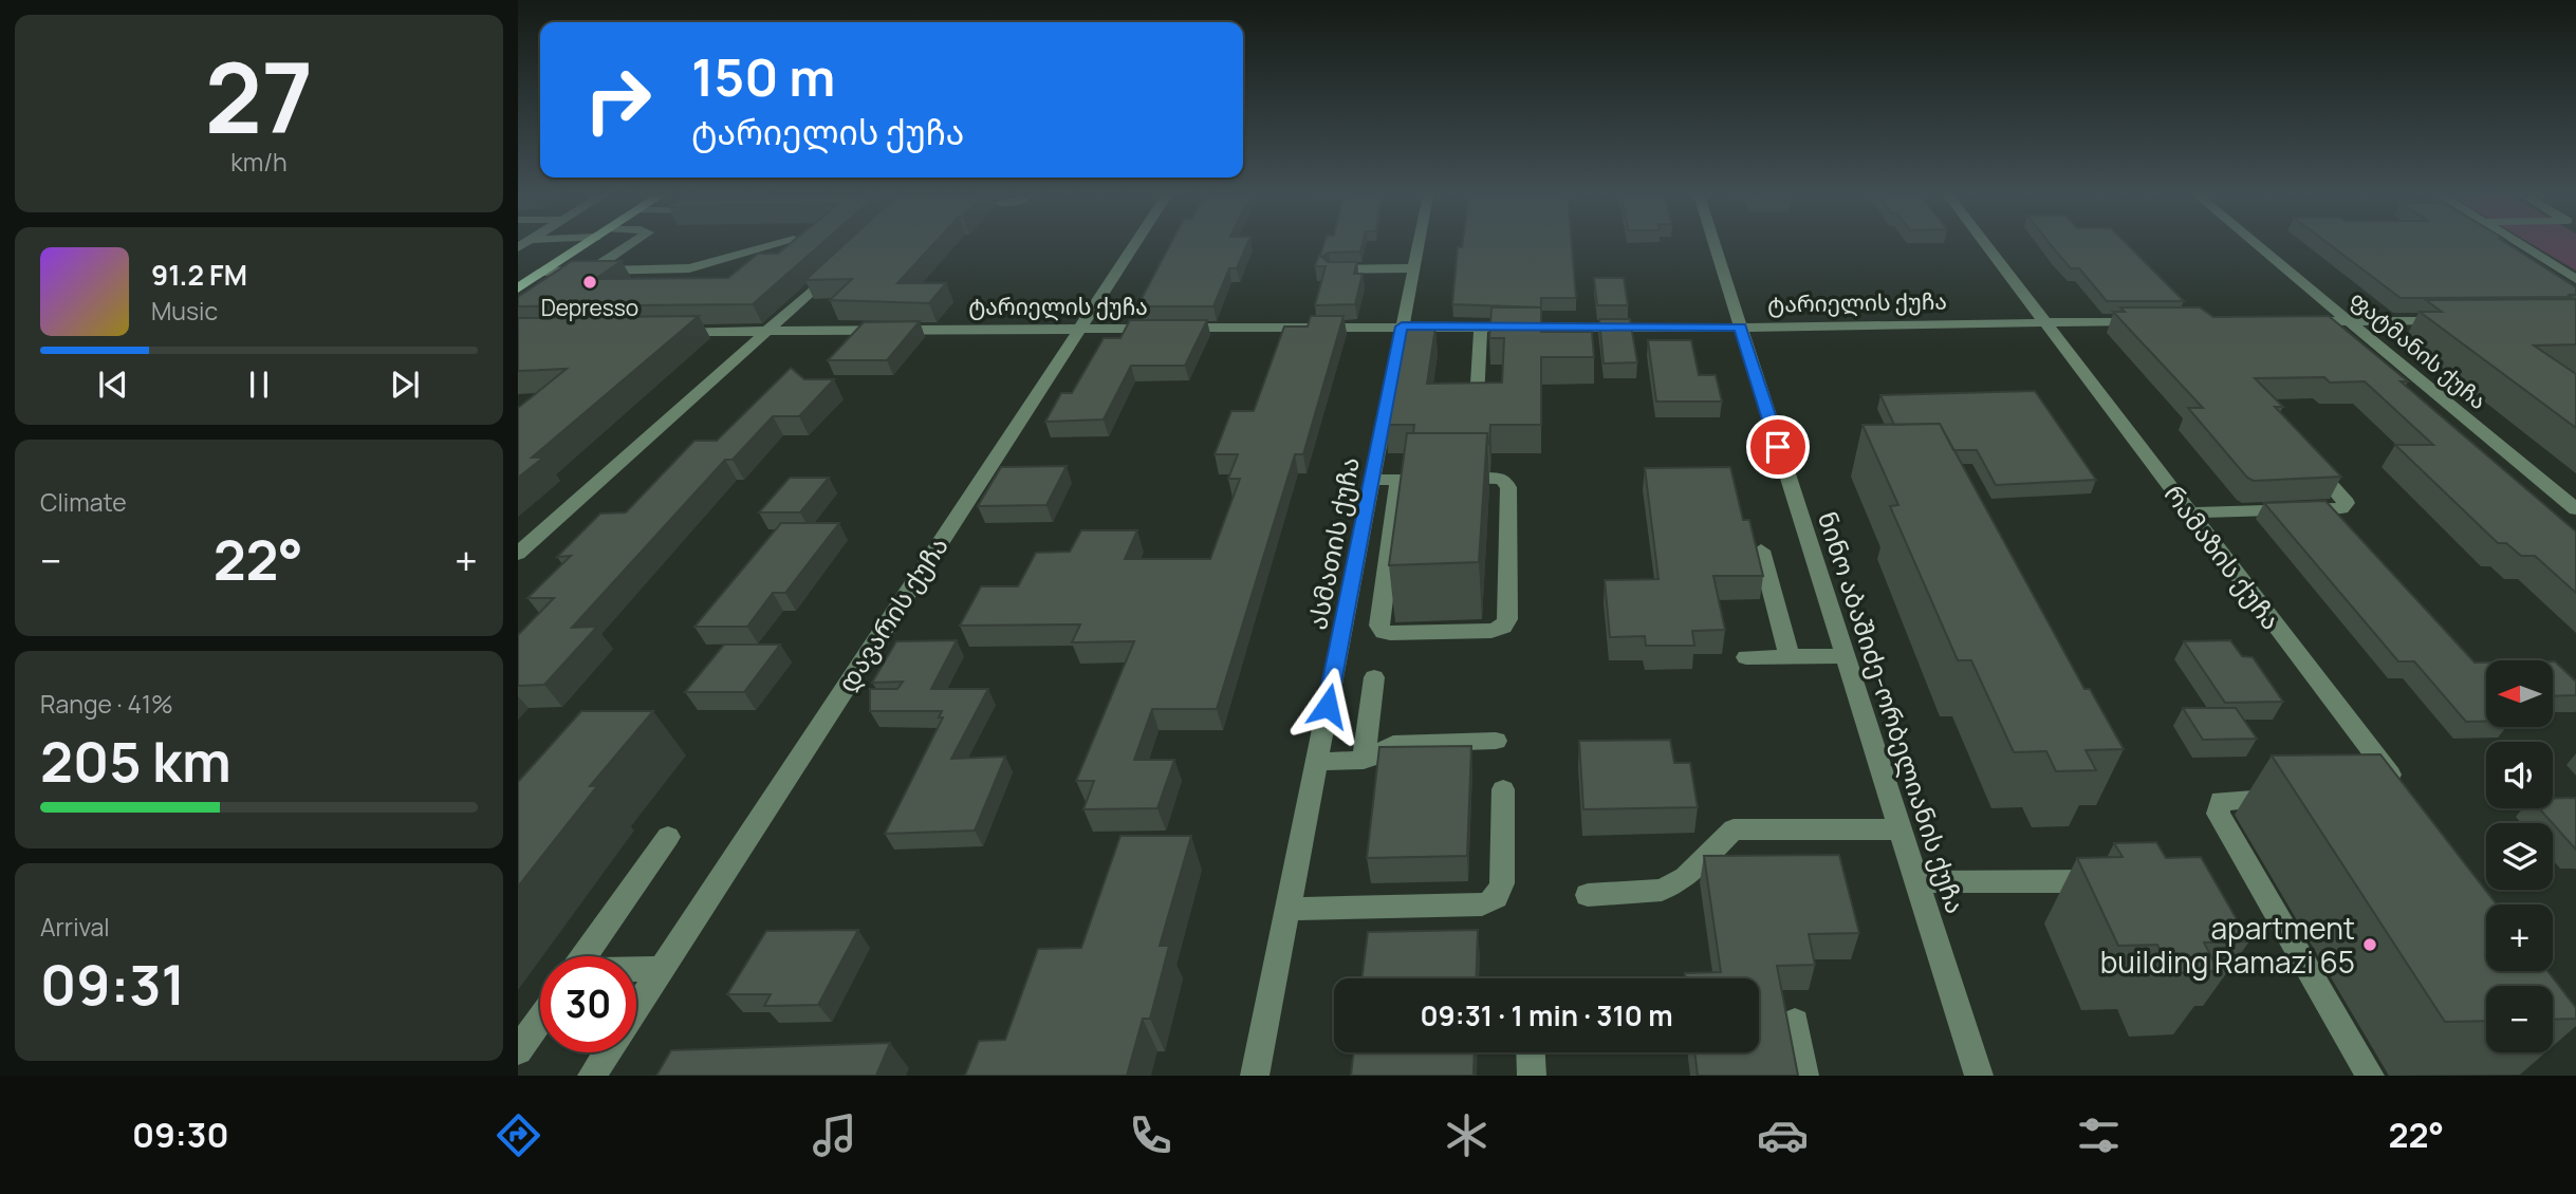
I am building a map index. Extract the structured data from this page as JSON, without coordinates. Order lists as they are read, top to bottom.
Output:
{
  "streets": {
    "street": [
      "ტარიელის ქუჩა",
      "ფატმანის ქუჩა",
      "ასმათის ქუჩა",
      "რამაზის ქუჩა",
      "დავარის ქუჩა",
      "ნინო აბაშიძე-ორბელიანის ქუჩა"
    ]
  },
  "crossings": [
    ["ტარიელის ქუჩა", "ასმათის ქუჩა"],
    ["ტარიელის ქუჩა", "რამაზის ქუჩა"],
    ["ტარიელის ქუჩა", "დავარის ქუჩა"],
    ["ტარიელის ქუჩა", "ნინო აბაშიძე-ორბელიანის ქუჩა"]
  ],
  "places": ["Depresso", "apartment building Ramazi 65"],
  "north": "left",
  "page": {
    "tile": [
      ["27", "km/h"],
      "Climate",
      ["Range · 41%", "205 km"],
      ["Arrival", "09:31"]
    ],
    "turn": ["150 m", "ტარიელის ქუჩა"],
    "song": ["91.2 FM", "Music"],
    "heat": ["−", "22°", "+"],
    "map_buttons": ["+", "−"],
    "limit": "30",
    "trip": "09:31 · 1 min · 310 m",
    "tabs": ["09:30", "22°"]
  }
}
